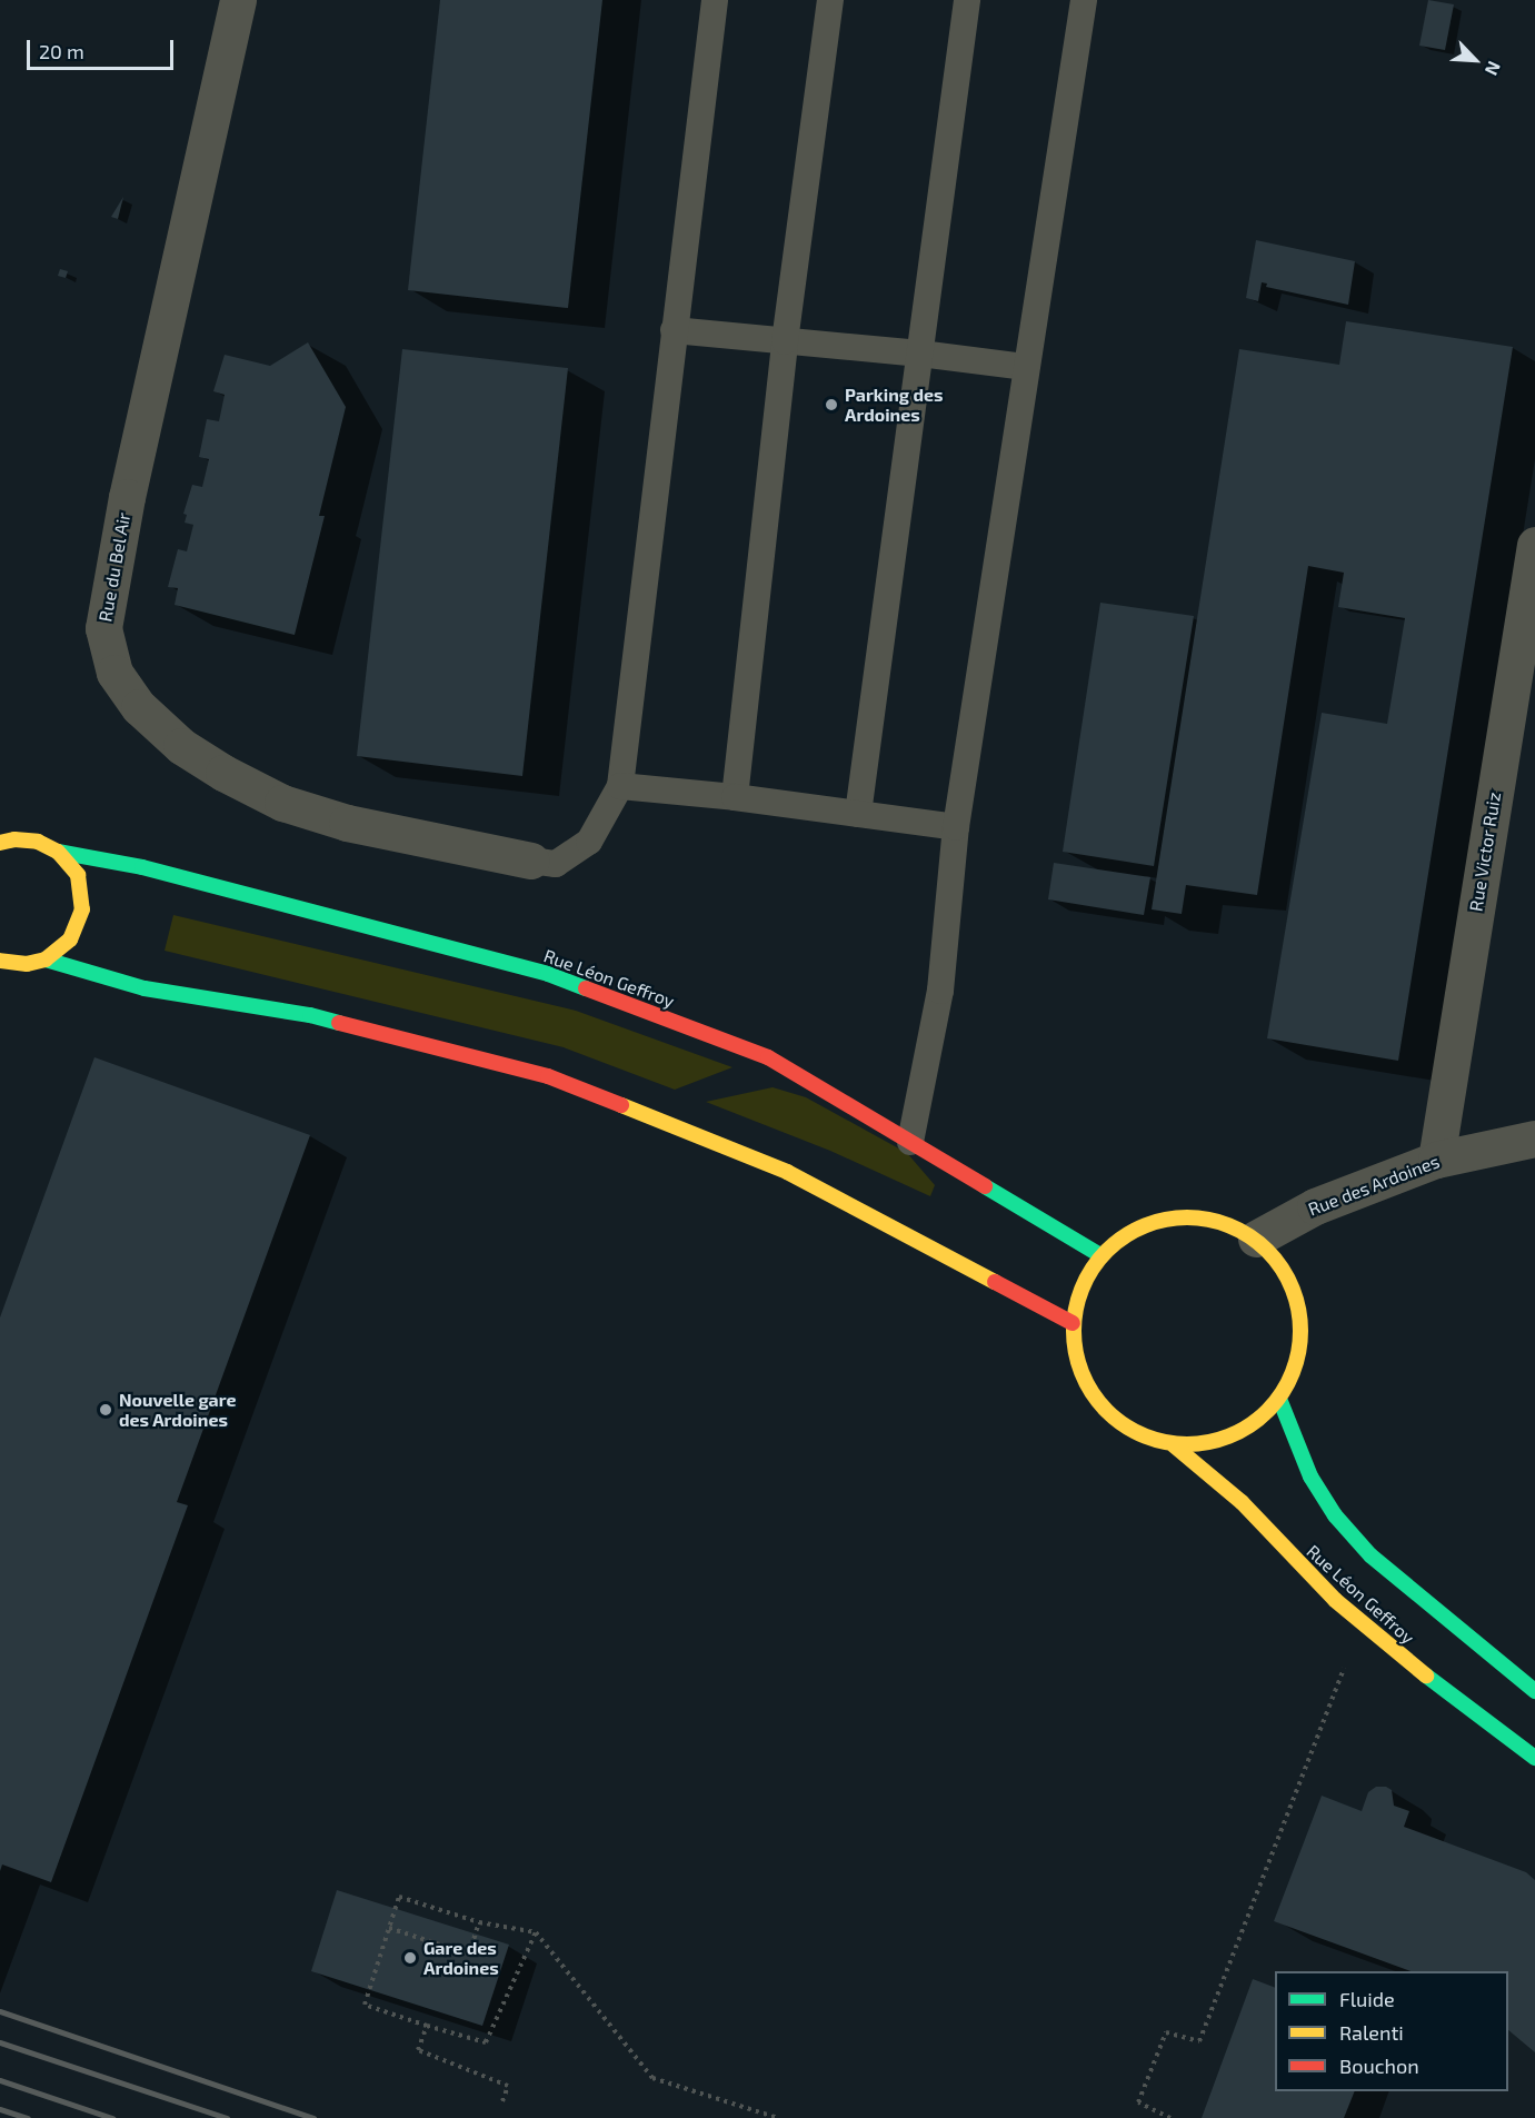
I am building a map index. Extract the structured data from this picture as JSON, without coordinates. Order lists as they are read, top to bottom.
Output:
{
  "streets": {
    "street": [
      "Rue du Bel Air",
      "Rue Victor Ruiz",
      "Rue Léon Geffroy",
      "Rue des Ardoines"
    ]
  },
  "crossings": [
    ["Rue Victor Ruiz", "Rue des Ardoines"],
    ["Rue Léon Geffroy", "Rue des Ardoines"]
  ],
  "places": ["Parking des Ardoines", "Nouvelle gare des Ardoines", "Gare des Ardoines"],
  "legend": ["Fluide", "Ralenti", "Bouchon"],
  "scale_bar": "20 m",
  "north": "bottom right"
}
